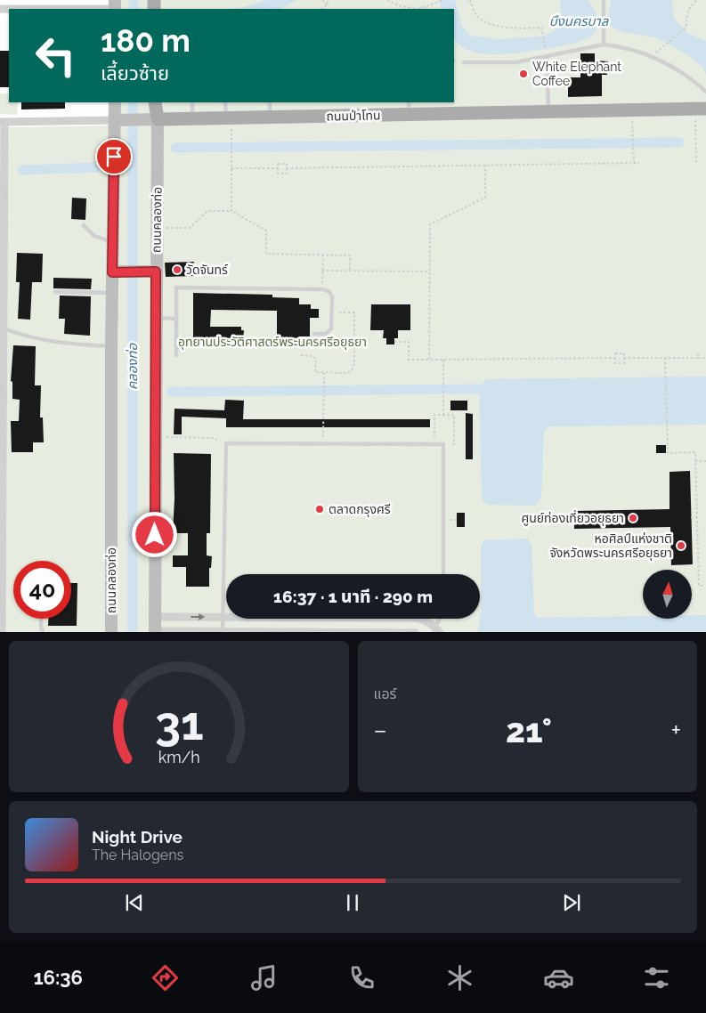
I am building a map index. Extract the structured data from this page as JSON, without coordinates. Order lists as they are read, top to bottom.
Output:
{
  "streets": {
    "main road": ["ถนนป่าโทน", "ถนนคลองท่อ"]
  },
  "crossings": [
    ["ถนนป่าโทน", "ถนนคลองท่อ"]
  ],
  "water": ["บึงนครบาล", "คลองท่อ"],
  "parks": ["อุทยานประวัติศาสตร์พระนครศรีอยุธยา"],
  "places": [
    "White Elephant Coffee",
    "วัดจันทร์",
    "ตลาดกรุงศรี",
    "ศูนย์ท่องเที่ยวอยุธยา",
    "หอศิลป์แห่งชาติ จังหวัดพระนครศรีอยุธยา"
  ],
  "north": "top",
  "page": {
    "turn": ["180 m", "เลี้ยวซ้าย"],
    "limit": "40",
    "trip": "16:37 · 1 นาที · 290 m",
    "tile": "แอร์",
    "heat": ["−", "21°", "+"],
    "song": ["Night Drive", "The Halogens"],
    "tabs": "16:36",
    "gauge": ["31", "km/h"]
  }
}
